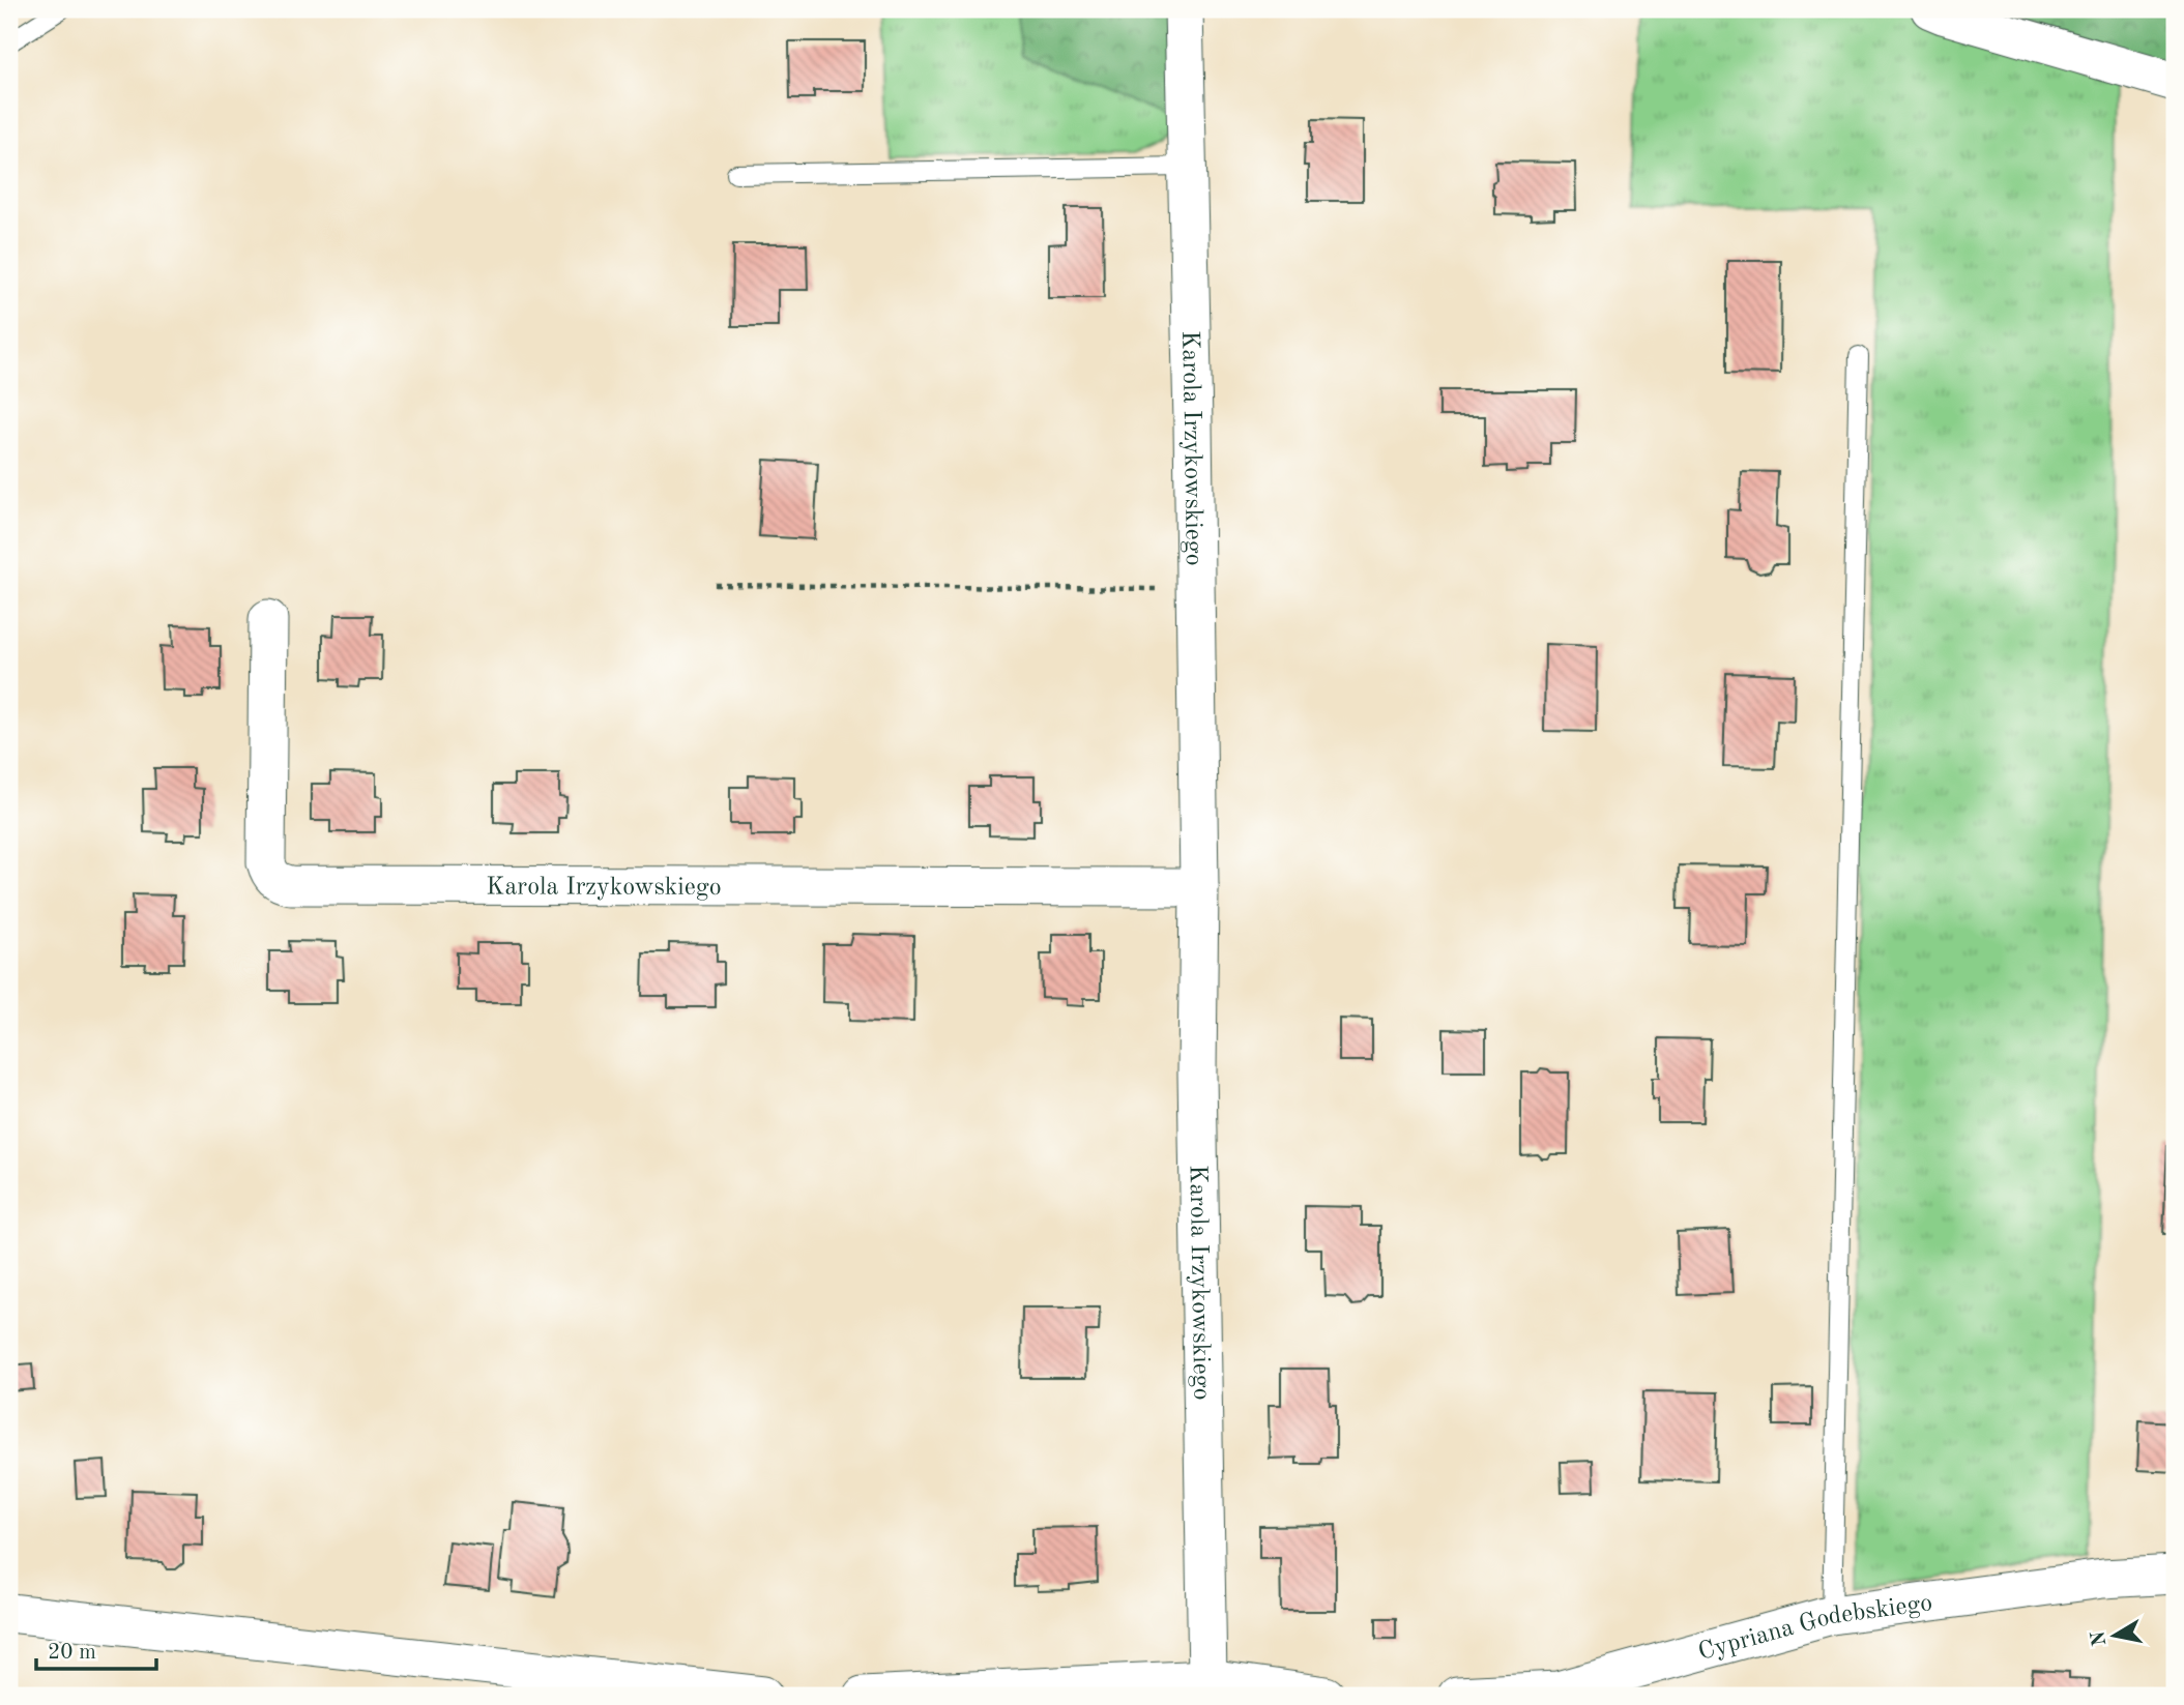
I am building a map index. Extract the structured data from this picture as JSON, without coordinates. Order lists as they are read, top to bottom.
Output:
{
  "streets": {
    "street": ["Karola Irzykowskiego", "Cypriana Godebskiego"]
  },
  "scale_bar": "20 m",
  "north": "left"
}
